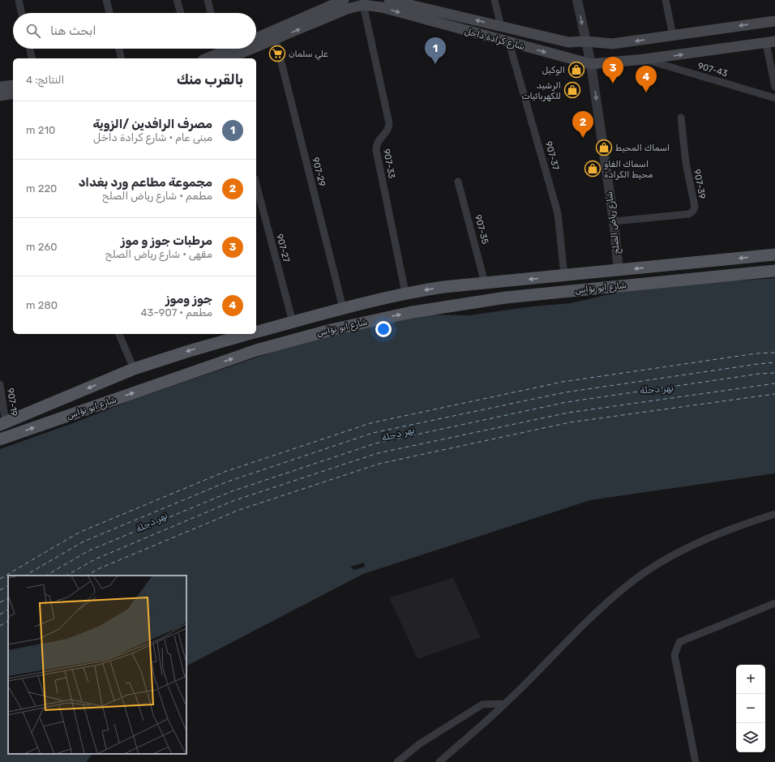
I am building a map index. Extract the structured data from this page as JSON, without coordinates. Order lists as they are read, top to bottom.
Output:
{
  "streets": {
    "main road": ["شارع كرادة داخل", "شارع ابو نؤاس"],
    "street": [
      "907-43",
      "907-37",
      "907-33",
      "907-29",
      "907-39",
      "شارع رياض الصلح",
      "907-35",
      "907-27",
      "907-19"
    ]
  },
  "crossings": [
    ["شارع كرادة داخل", "907-43"],
    ["شارع كرادة داخل", "907-37"],
    ["شارع كرادة داخل", "907-33"],
    ["شارع كرادة داخل", "907-29"],
    ["شارع كرادة داخل", "شارع رياض الصلح"],
    ["907-37", "شارع ابو نؤاس"],
    ["907-33", "شارع ابو نؤاس"],
    ["907-29", "شارع ابو نؤاس"],
    ["907-39", "شارع رياض الصلح"],
    ["شارع رياض الصلح", "شارع ابو نؤاس"],
    ["907-35", "شارع ابو نؤاس"],
    ["907-27", "شارع ابو نؤاس"],
    ["شارع ابو نؤاس", "907-19"]
  ],
  "one_way": ["شارع رياض الصلح"],
  "water": ["نهر دجلة"],
  "places": {
    "supermarket": ["علي سلمان"],
    "shop": [
      "الوكيل",
      "الرشيد للكهربائيات",
      "اسماك المحيط",
      "اسماك الفاو محيط الكرادة"
    ]
  },
  "page": {
    "search": "ابحث هنا",
    "pins": [
      "1",
      "3",
      "4",
      "2"
    ],
    "heading": ["بالقرب منك", "النتائج: 4"],
    "list": [
      {
        "mark": "1",
        "name": "مصرف الرافدين /الزوية",
        "note": "مبنى عام · شارع كرادة داخل",
        "value": "210 m"
      },
      {
        "mark": "2",
        "name": "مجموعة مطاعم ورد بغداد",
        "note": "مطعم · شارع رياض الصلح",
        "value": "220 m"
      },
      {
        "mark": "3",
        "name": "مرطبات جوز و موز",
        "note": "مقهى · شارع رياض الصلح",
        "value": "260 m"
      },
      {
        "mark": "4",
        "name": "جوز وموز",
        "note": "مطعم · 907-43",
        "value": "280 m"
      }
    ],
    "map_buttons": ["+", "−"]
  }
}
